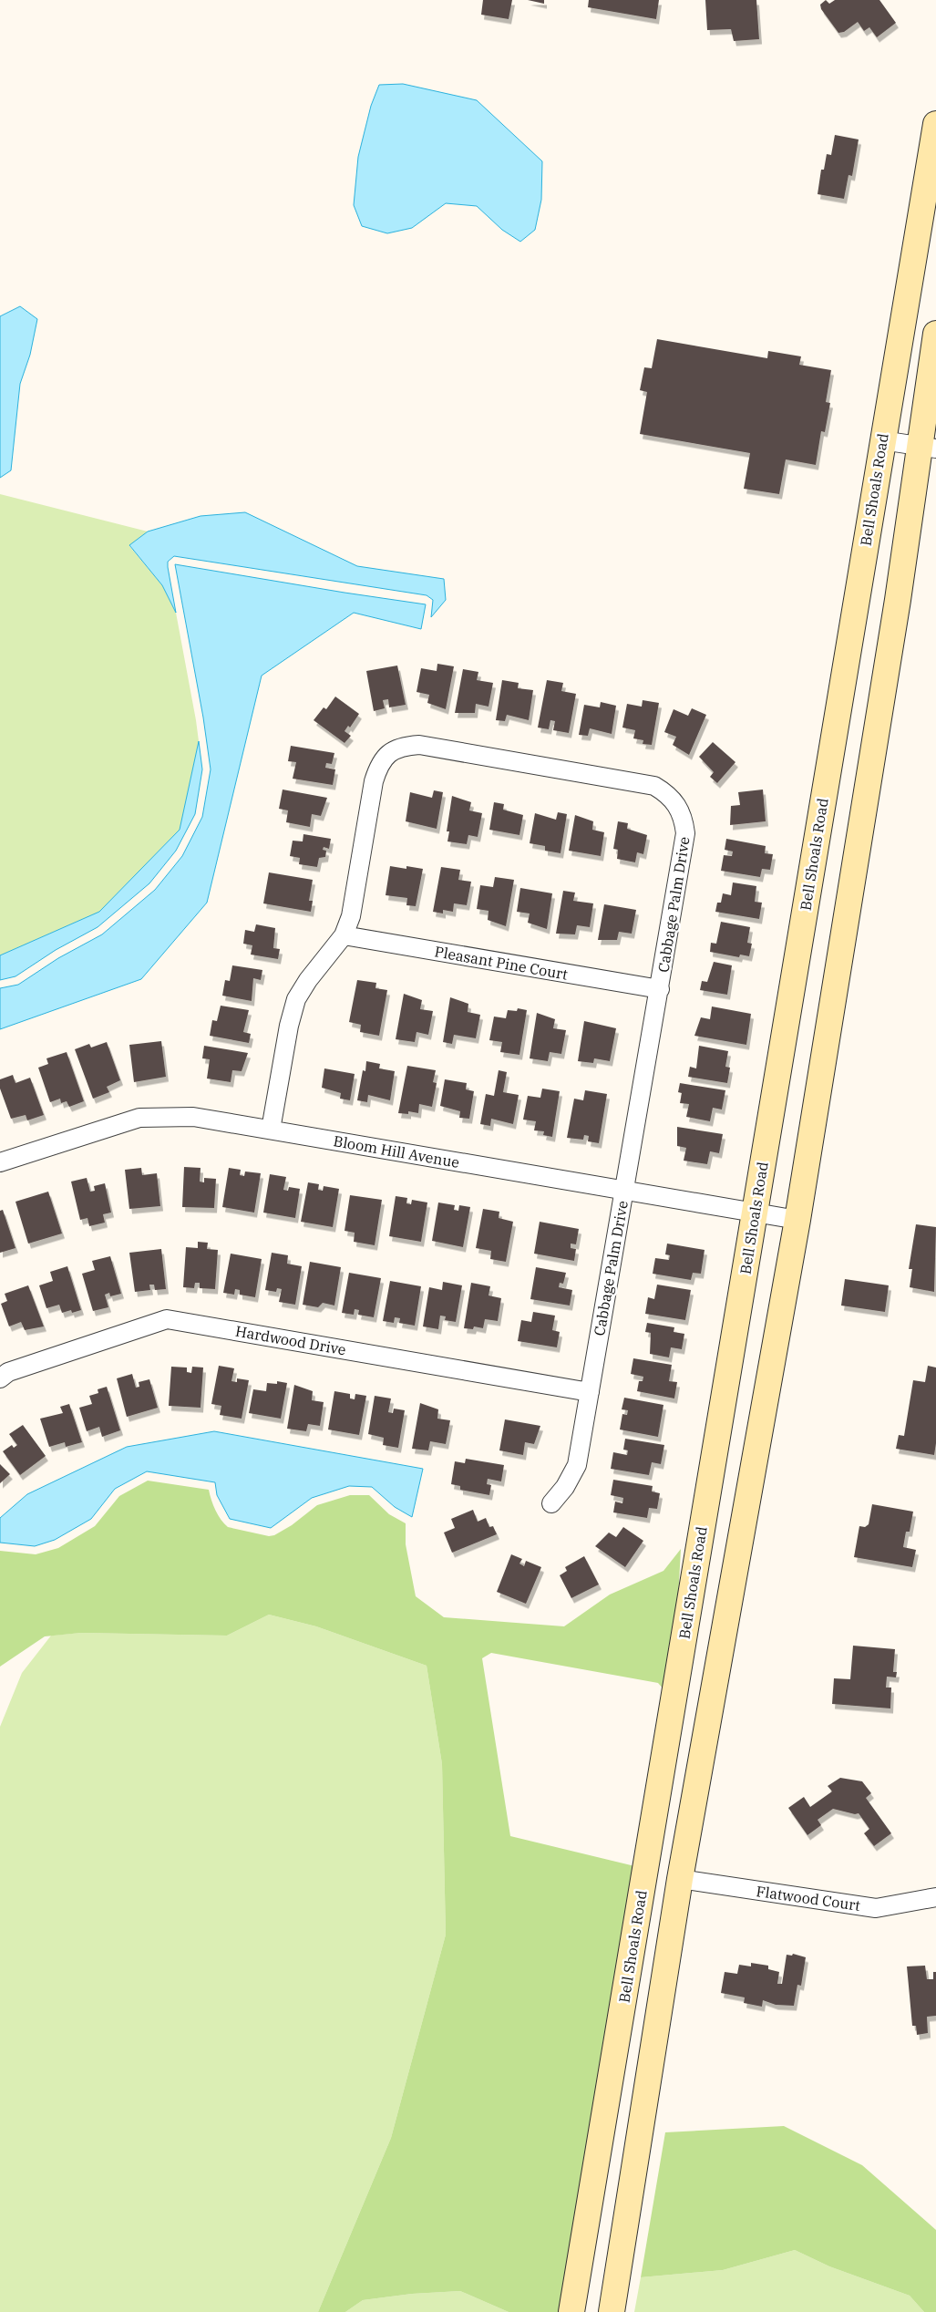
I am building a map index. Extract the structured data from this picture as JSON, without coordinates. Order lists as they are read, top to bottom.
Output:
{
  "streets": {
    "main road": ["Bell Shoals Road"],
    "street": [
      "Cabbage Palm Drive",
      "Pleasant Pine Court",
      "Bloom Hill Avenue",
      "Hardwood Drive",
      "Flatwood Court"
    ]
  },
  "crossings": [
    ["Bell Shoals Road", "Bloom Hill Avenue"],
    ["Cabbage Palm Drive", "Pleasant Pine Court"],
    ["Cabbage Palm Drive", "Bloom Hill Avenue"],
    ["Cabbage Palm Drive", "Hardwood Drive"]
  ]
}
